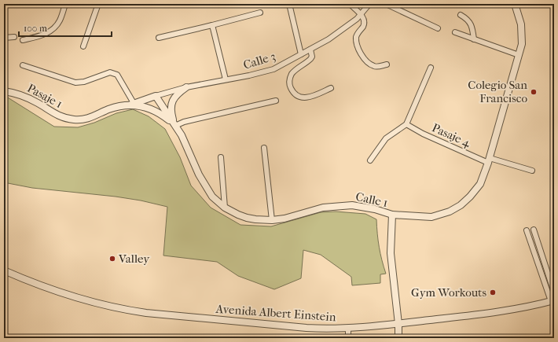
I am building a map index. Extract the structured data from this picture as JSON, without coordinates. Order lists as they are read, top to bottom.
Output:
{
  "streets": {
    "street": [
      "Calle 3",
      "Pasaje 1",
      "Pasaje 4",
      "Calle 1",
      "Avenida Albert Einstein"
    ]
  },
  "crossings": [
    ["Calle 3", "Calle 1"],
    ["Pasaje 4", "Calle 1"]
  ],
  "places": ["Colegio San Francisco", "Valley", "Gym Workouts"],
  "scale_bar": "100 m"
}
